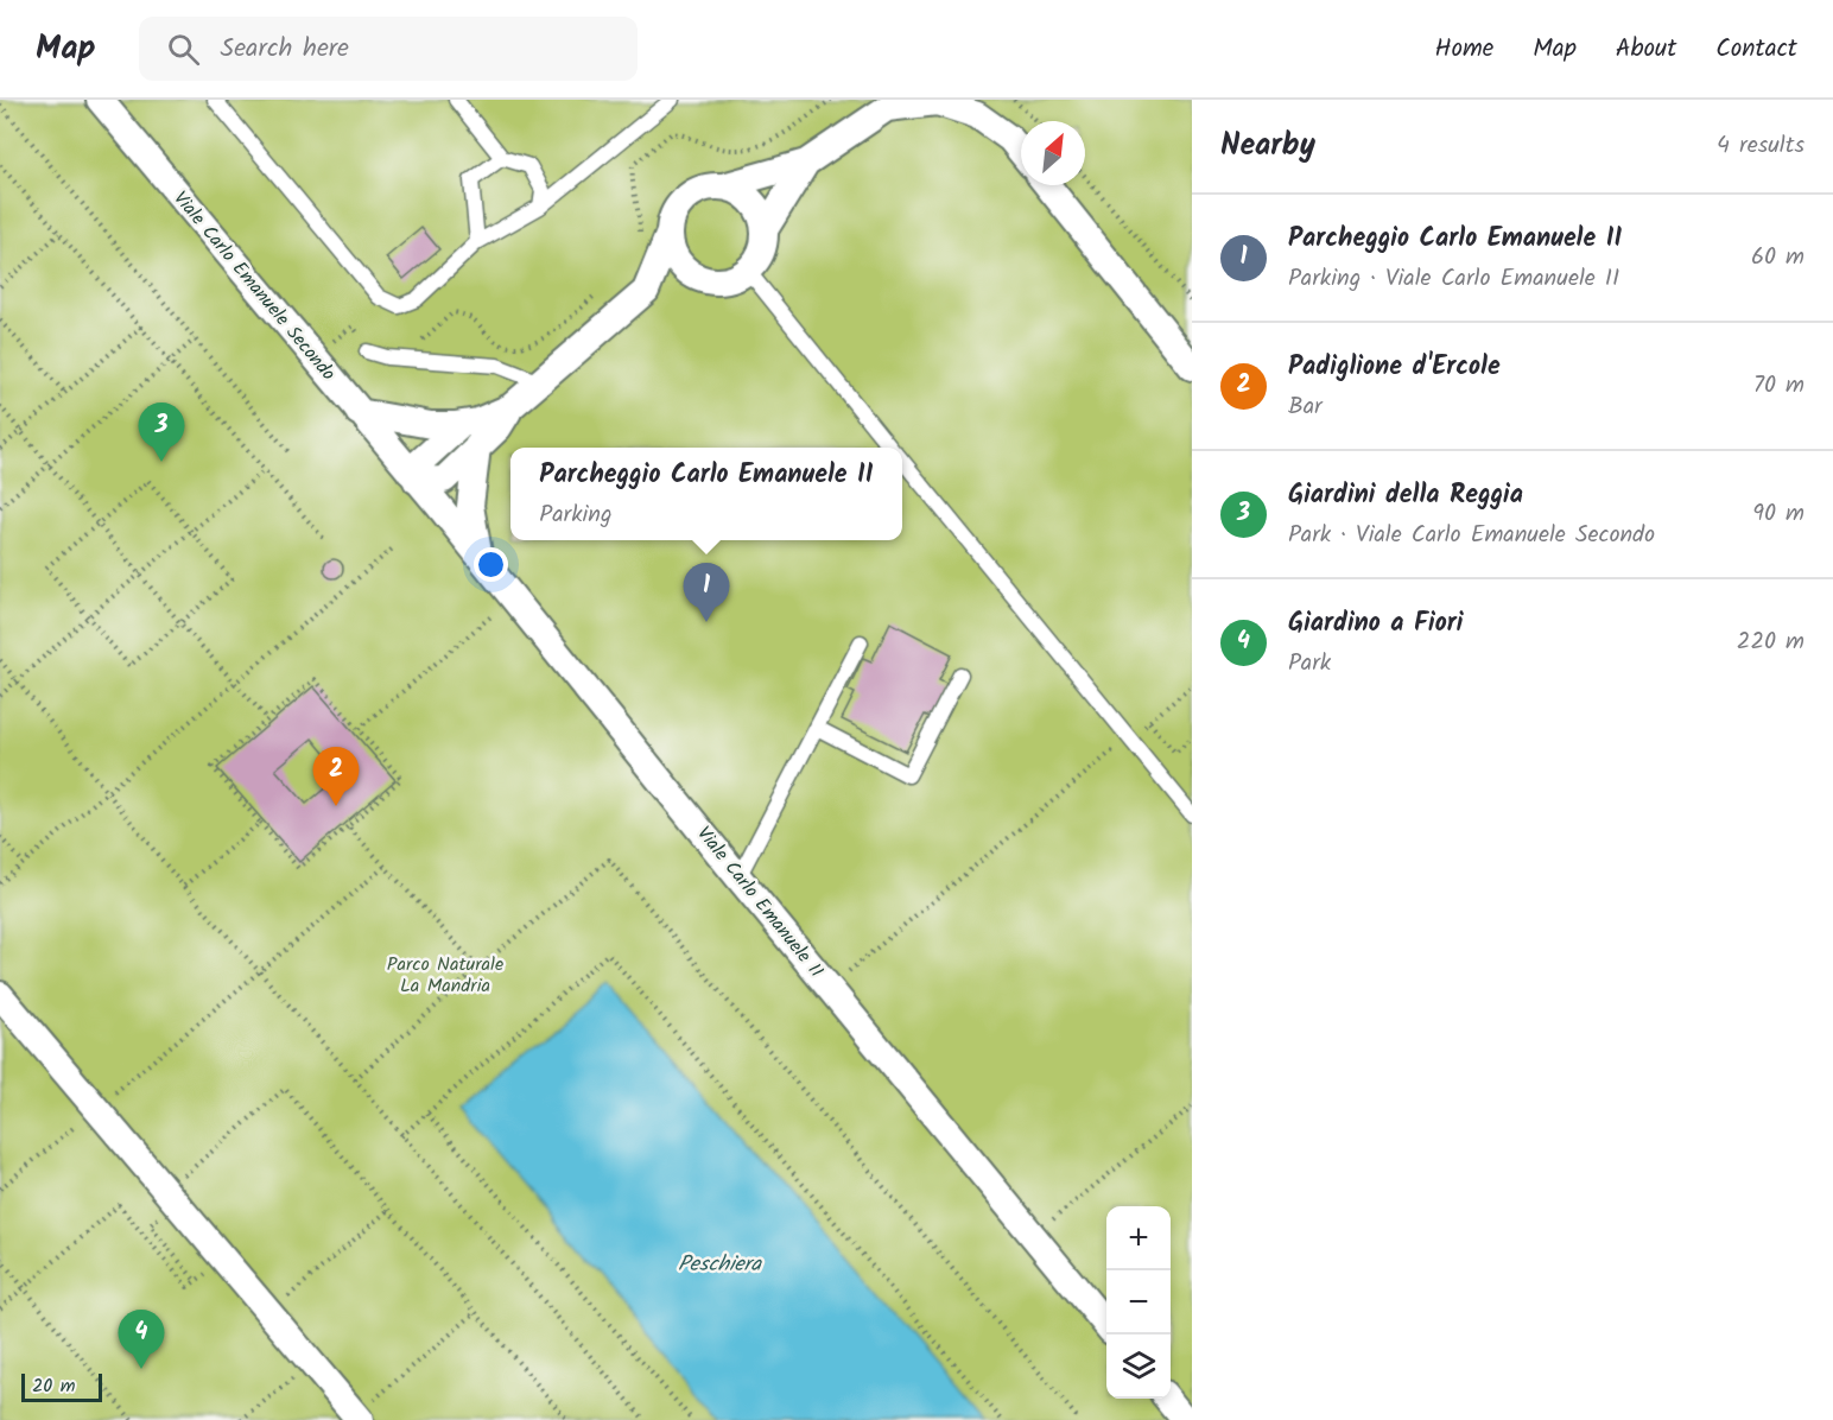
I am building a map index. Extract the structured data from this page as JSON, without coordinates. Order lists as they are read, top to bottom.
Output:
{
  "streets": {
    "street": ["Viale Carlo Emanuele Secondo", "Viale Carlo Emanuele II"]
  },
  "crossings": [
    ["Viale Carlo Emanuele Secondo", "Viale Carlo Emanuele II"]
  ],
  "water": ["Peschiera"],
  "parks": ["Parco Naturale La Mandria"],
  "scale_bar": "20 m",
  "north": "top right",
  "page": {
    "header": "Map",
    "search": "Search here",
    "nav": [
      "Home",
      "Map",
      "About",
      "Contact"
    ],
    "heading": ["Nearby", "4 results"],
    "list": [
      {
        "mark": "1",
        "name": "Parcheggio Carlo Emanuele II",
        "note": "Parking · Viale Carlo Emanuele II",
        "value": "60 m"
      },
      {
        "mark": "2",
        "name": "Padiglione d'Ercole",
        "note": "Bar",
        "value": "70 m"
      },
      {
        "mark": "3",
        "name": "Giardini della Reggia",
        "note": "Park · Viale Carlo Emanuele Secondo",
        "value": "90 m"
      },
      {
        "mark": "4",
        "name": "Giardino a Fiori",
        "note": "Park",
        "value": "220 m"
      }
    ],
    "pins": [
      "3",
      "1",
      "2",
      "4"
    ],
    "popup": ["Parcheggio Carlo Emanuele II", "Parking"],
    "map_buttons": ["+", "−"],
    "scale": "20 m"
  }
}
